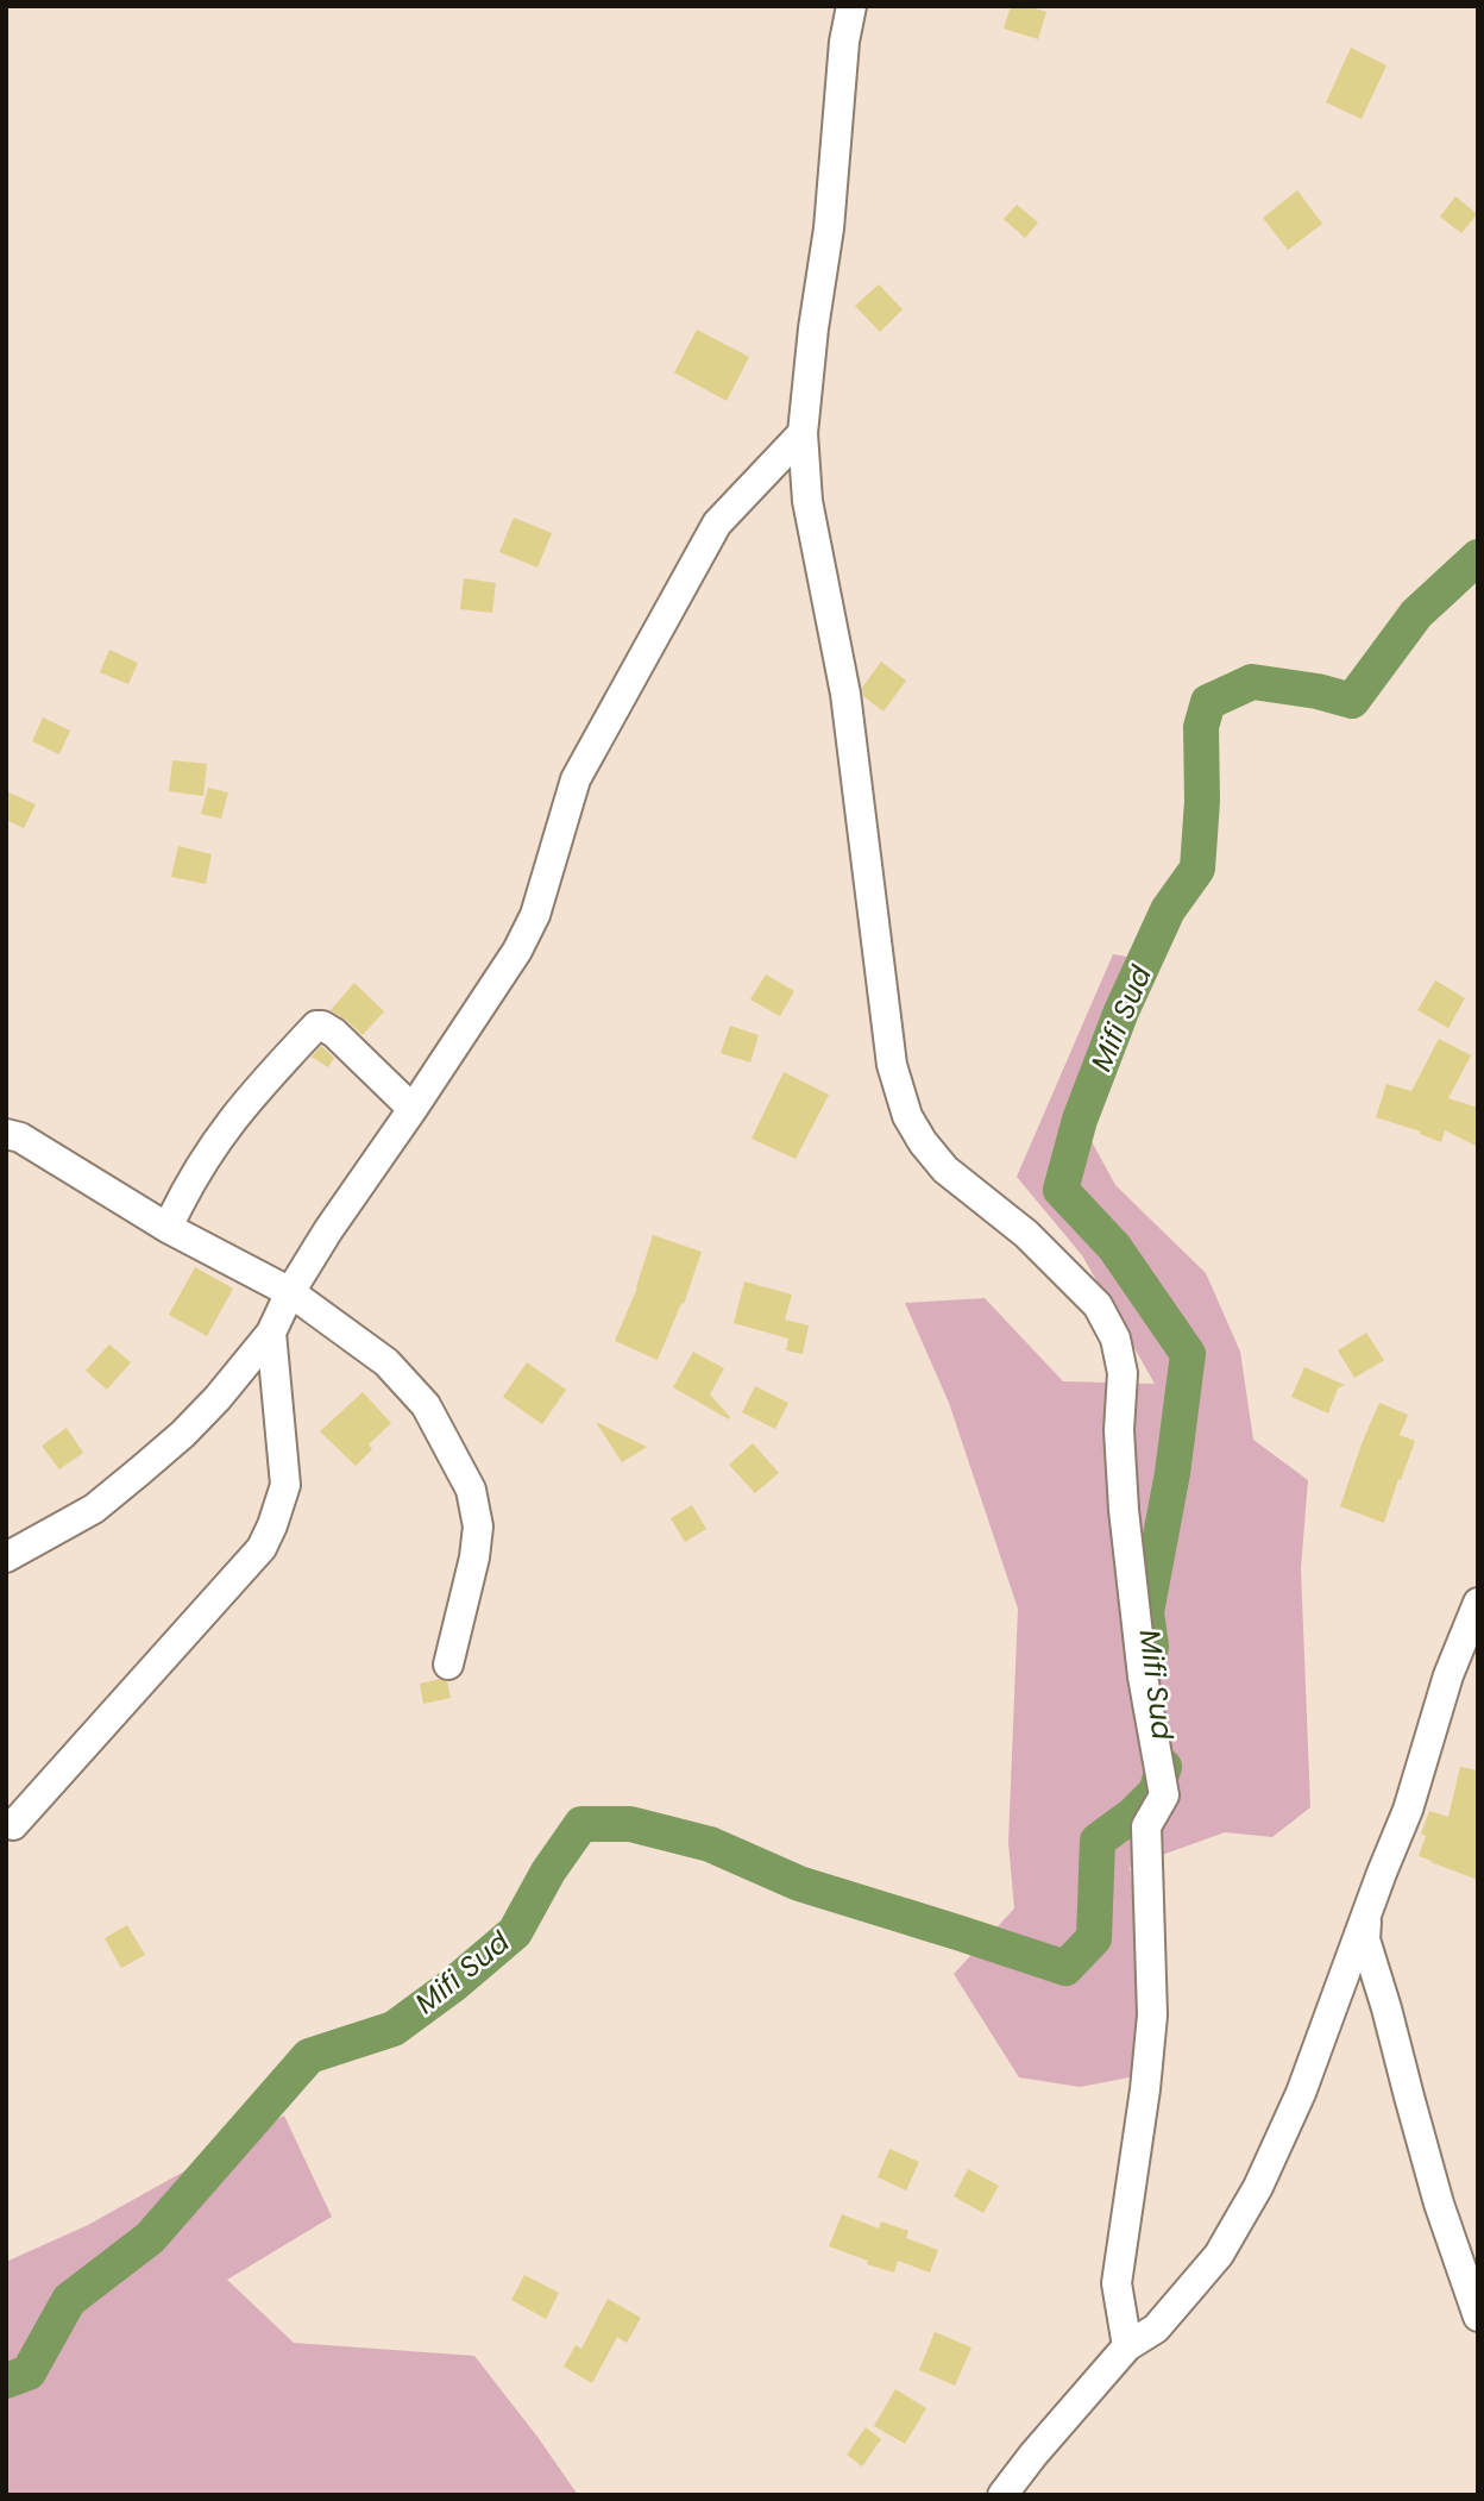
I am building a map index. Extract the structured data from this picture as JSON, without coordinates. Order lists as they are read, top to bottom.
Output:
{
  "water": ["Mifi Sud"]
}
